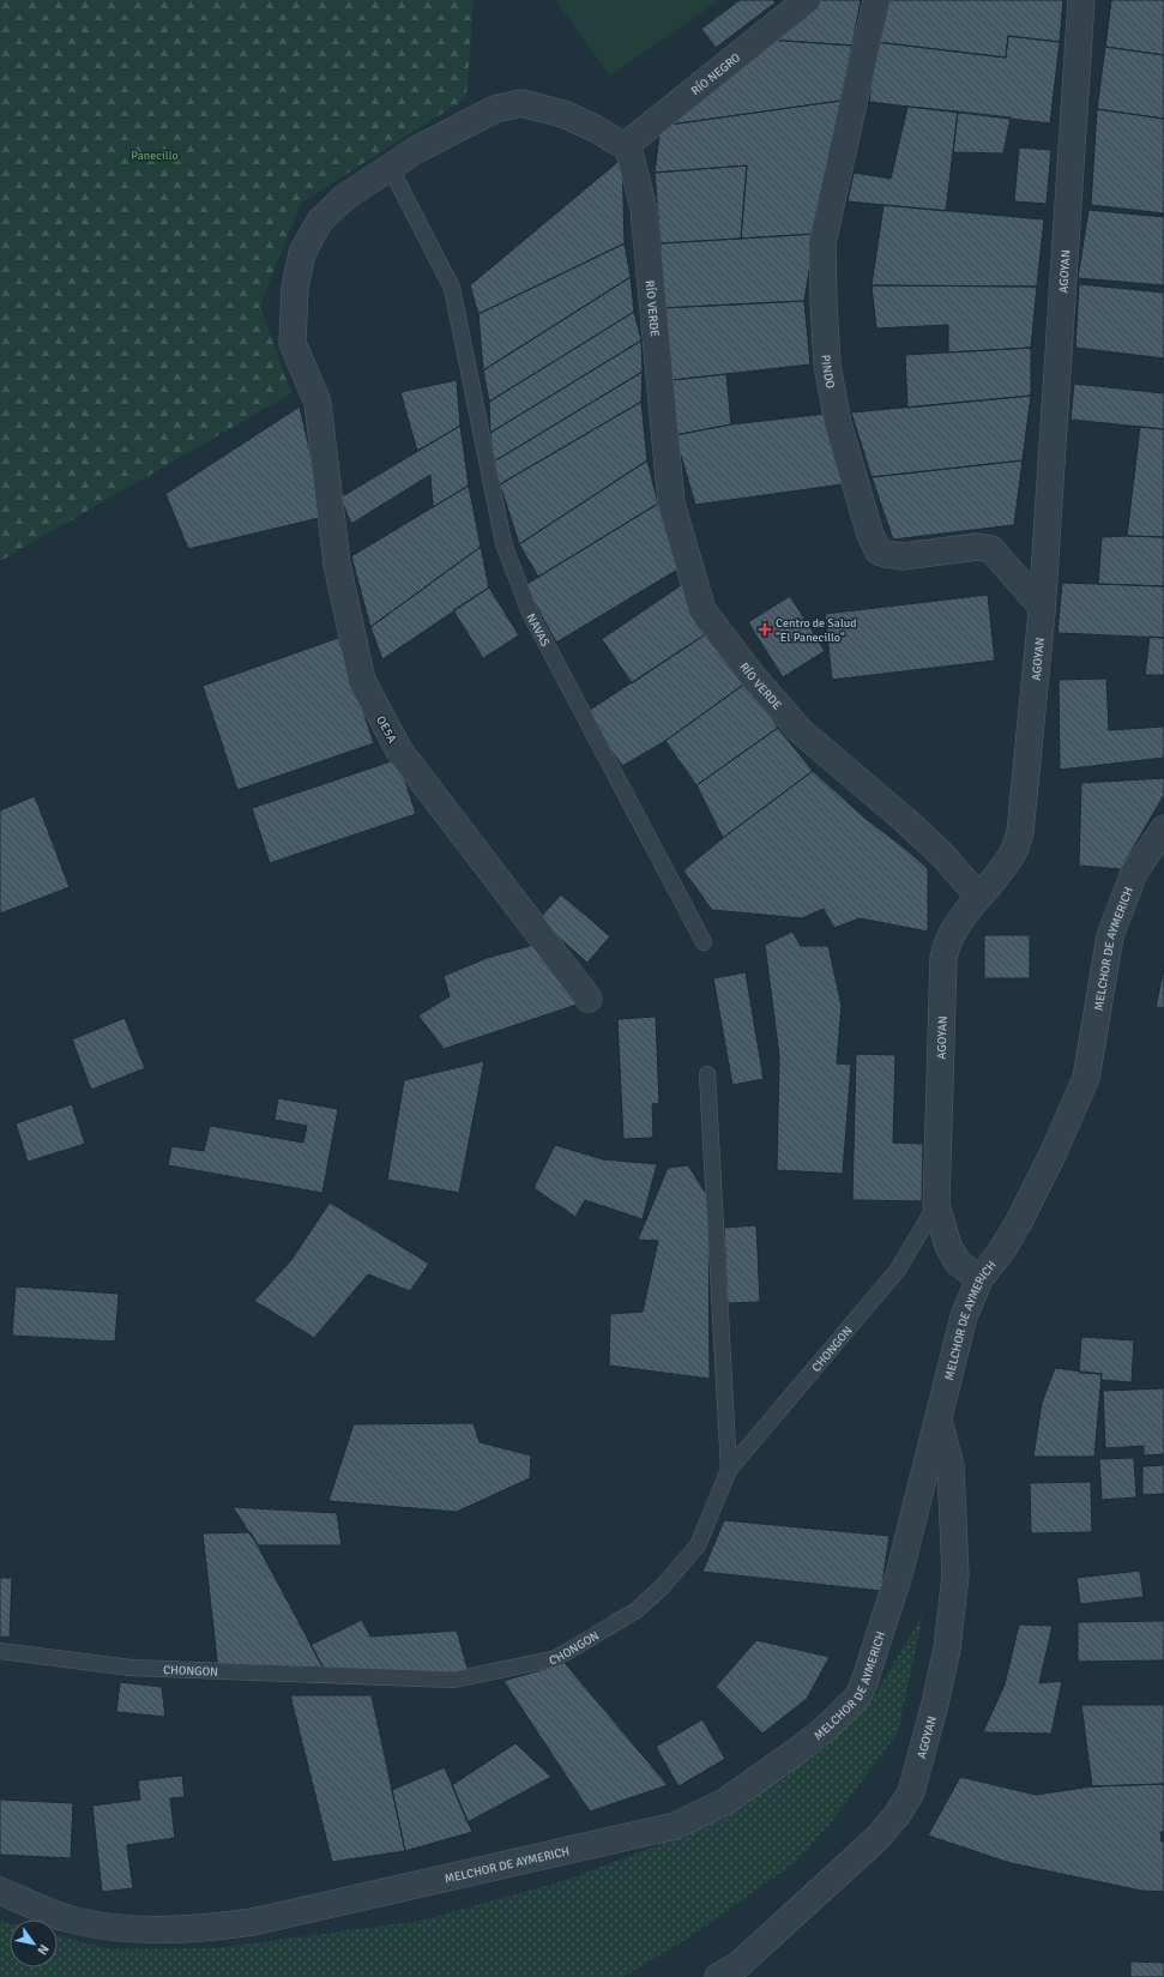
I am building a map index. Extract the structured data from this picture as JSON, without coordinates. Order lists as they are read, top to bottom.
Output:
{
  "streets": {
    "street": [
      "RÍO NEGRO",
      "AGOYAN",
      "RÍO VERDE",
      "PINDO",
      "OE5A",
      "MELCHOR DE AYMERICH"
    ],
    "lane": ["NAVAS", "CHONGON"]
  },
  "crossings": [
    ["RÍO NEGRO", "RÍO VERDE"],
    ["AGOYAN", "RÍO VERDE"],
    ["AGOYAN", "PINDO"],
    ["AGOYAN", "MELCHOR DE AYMERICH"],
    ["AGOYAN", "CHONGON"],
    ["NAVAS", "OE5A"]
  ],
  "parks": ["Panecillo"],
  "places": {
    "health": ["Centro de Salud \"El Panecillo\""]
  },
  "north": "bottom right"
}
